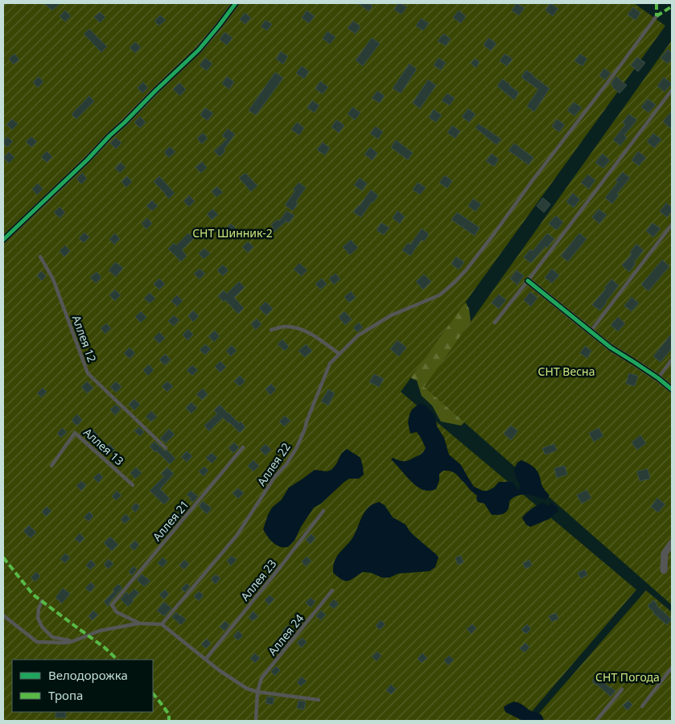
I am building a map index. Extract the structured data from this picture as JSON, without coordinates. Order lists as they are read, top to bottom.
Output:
{
  "streets": {
    "lane": [
      "Аллея 12",
      "Аллея 13",
      "Аллея 22",
      "Аллея 21",
      "Аллея 23",
      "Аллея 24"
    ]
  },
  "parks": ["СНТ Шинник-2", "СНТ Весна", "СНТ Погода"],
  "legend": ["Велодорожка", "Тропа"]
}
